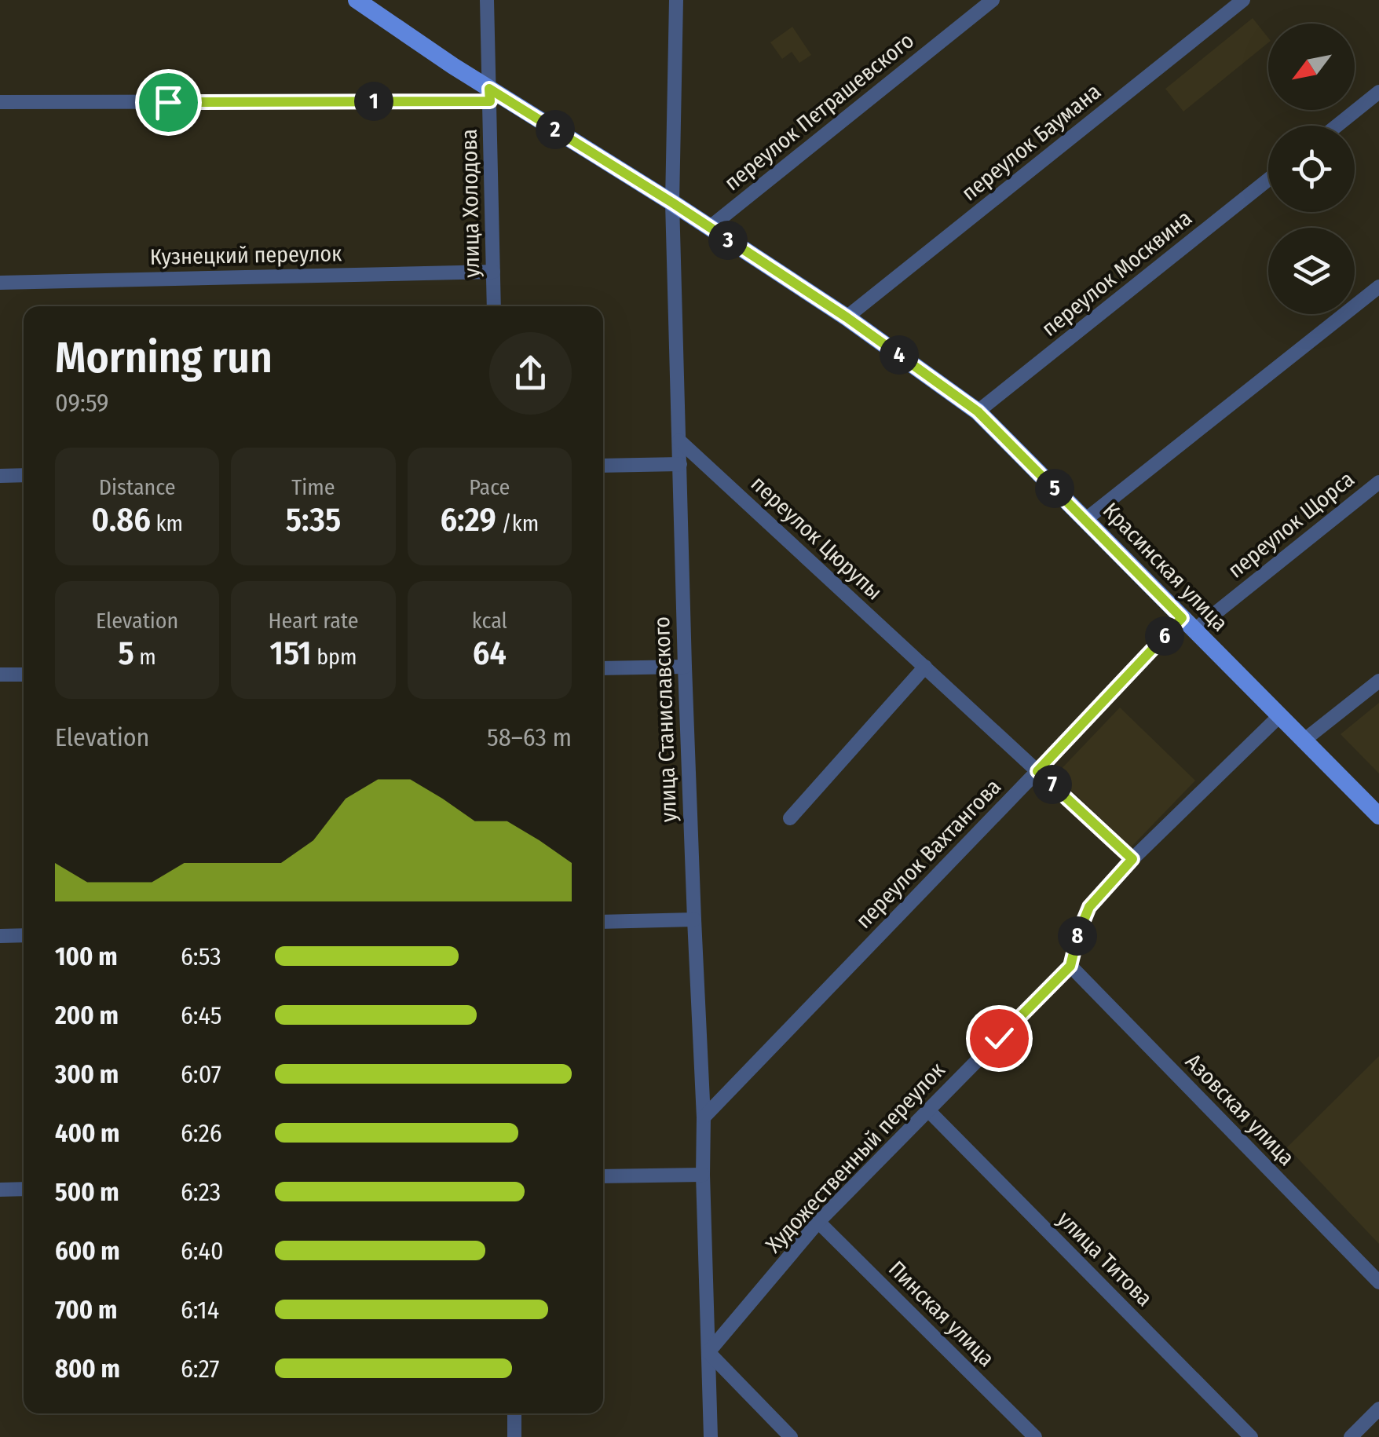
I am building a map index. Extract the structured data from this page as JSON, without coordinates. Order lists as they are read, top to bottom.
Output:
{
  "streets": {
    "main road": ["Красинская улица"],
    "street": [
      "переулок Петрашевского",
      "переулок Баумана",
      "улица Холодова",
      "Кузнецкий переулок",
      "переулок Москвина",
      "переулок Щорса",
      "переулок Цюрупы",
      "улица Станиславского",
      "переулок Вахтангова",
      "Азовская улица",
      "Художественный переулок",
      "улица Титова",
      "Пинская улица"
    ]
  },
  "crossings": [
    ["переулок Петрашевского", "Красинская улица"],
    ["переулок Баумана", "Красинская улица"],
    ["улица Холодова", "Кузнецкий переулок"],
    ["улица Холодова", "Красинская улица"],
    ["переулок Москвина", "Красинская улица"],
    ["переулок Щорса", "Красинская улица"],
    ["переулок Щорса", "переулок Вахтангова"],
    ["переулок Цюрупы", "улица Станиславского"],
    ["переулок Цюрупы", "переулок Вахтангова"],
    ["переулок Цюрупы", "Художественный переулок"],
    ["Красинская улица", "улица Станиславского"],
    ["Красинская улица", "переулок Вахтангова"],
    ["Красинская улица", "Художественный переулок"],
    ["улица Станиславского", "переулок Вахтангова"],
    ["улица Станиславского", "Художественный переулок"],
    ["Азовская улица", "Художественный переулок"],
    ["Художественный переулок", "улица Титова"],
    ["Художественный переулок", "Пинская улица"]
  ],
  "north": "bottom left",
  "page": {
    "pins": [
      "1",
      "2",
      "3",
      "4",
      "5",
      "6",
      "7",
      "8"
    ],
    "heading": ["Morning run", "09:59"],
    "stats": [
      ["Distance", "0.86 km"],
      ["Time", "5:35"],
      ["Pace", "6:29 /km"],
      ["Elevation", "5 m"],
      ["Heart rate", "151 bpm"],
      ["kcal", "64"]
    ],
    "chart": ["Elevation", "58–63 m"],
    "list": [
      {
        "name": "100 m",
        "note": "6:53"
      },
      {
        "name": "200 m",
        "note": "6:45"
      },
      {
        "name": "300 m",
        "note": "6:07"
      },
      {
        "name": "400 m",
        "note": "6:26"
      },
      {
        "name": "500 m",
        "note": "6:23"
      },
      {
        "name": "600 m",
        "note": "6:40"
      },
      {
        "name": "700 m",
        "note": "6:14"
      },
      {
        "name": "800 m",
        "note": "6:27"
      }
    ]
  }
}
